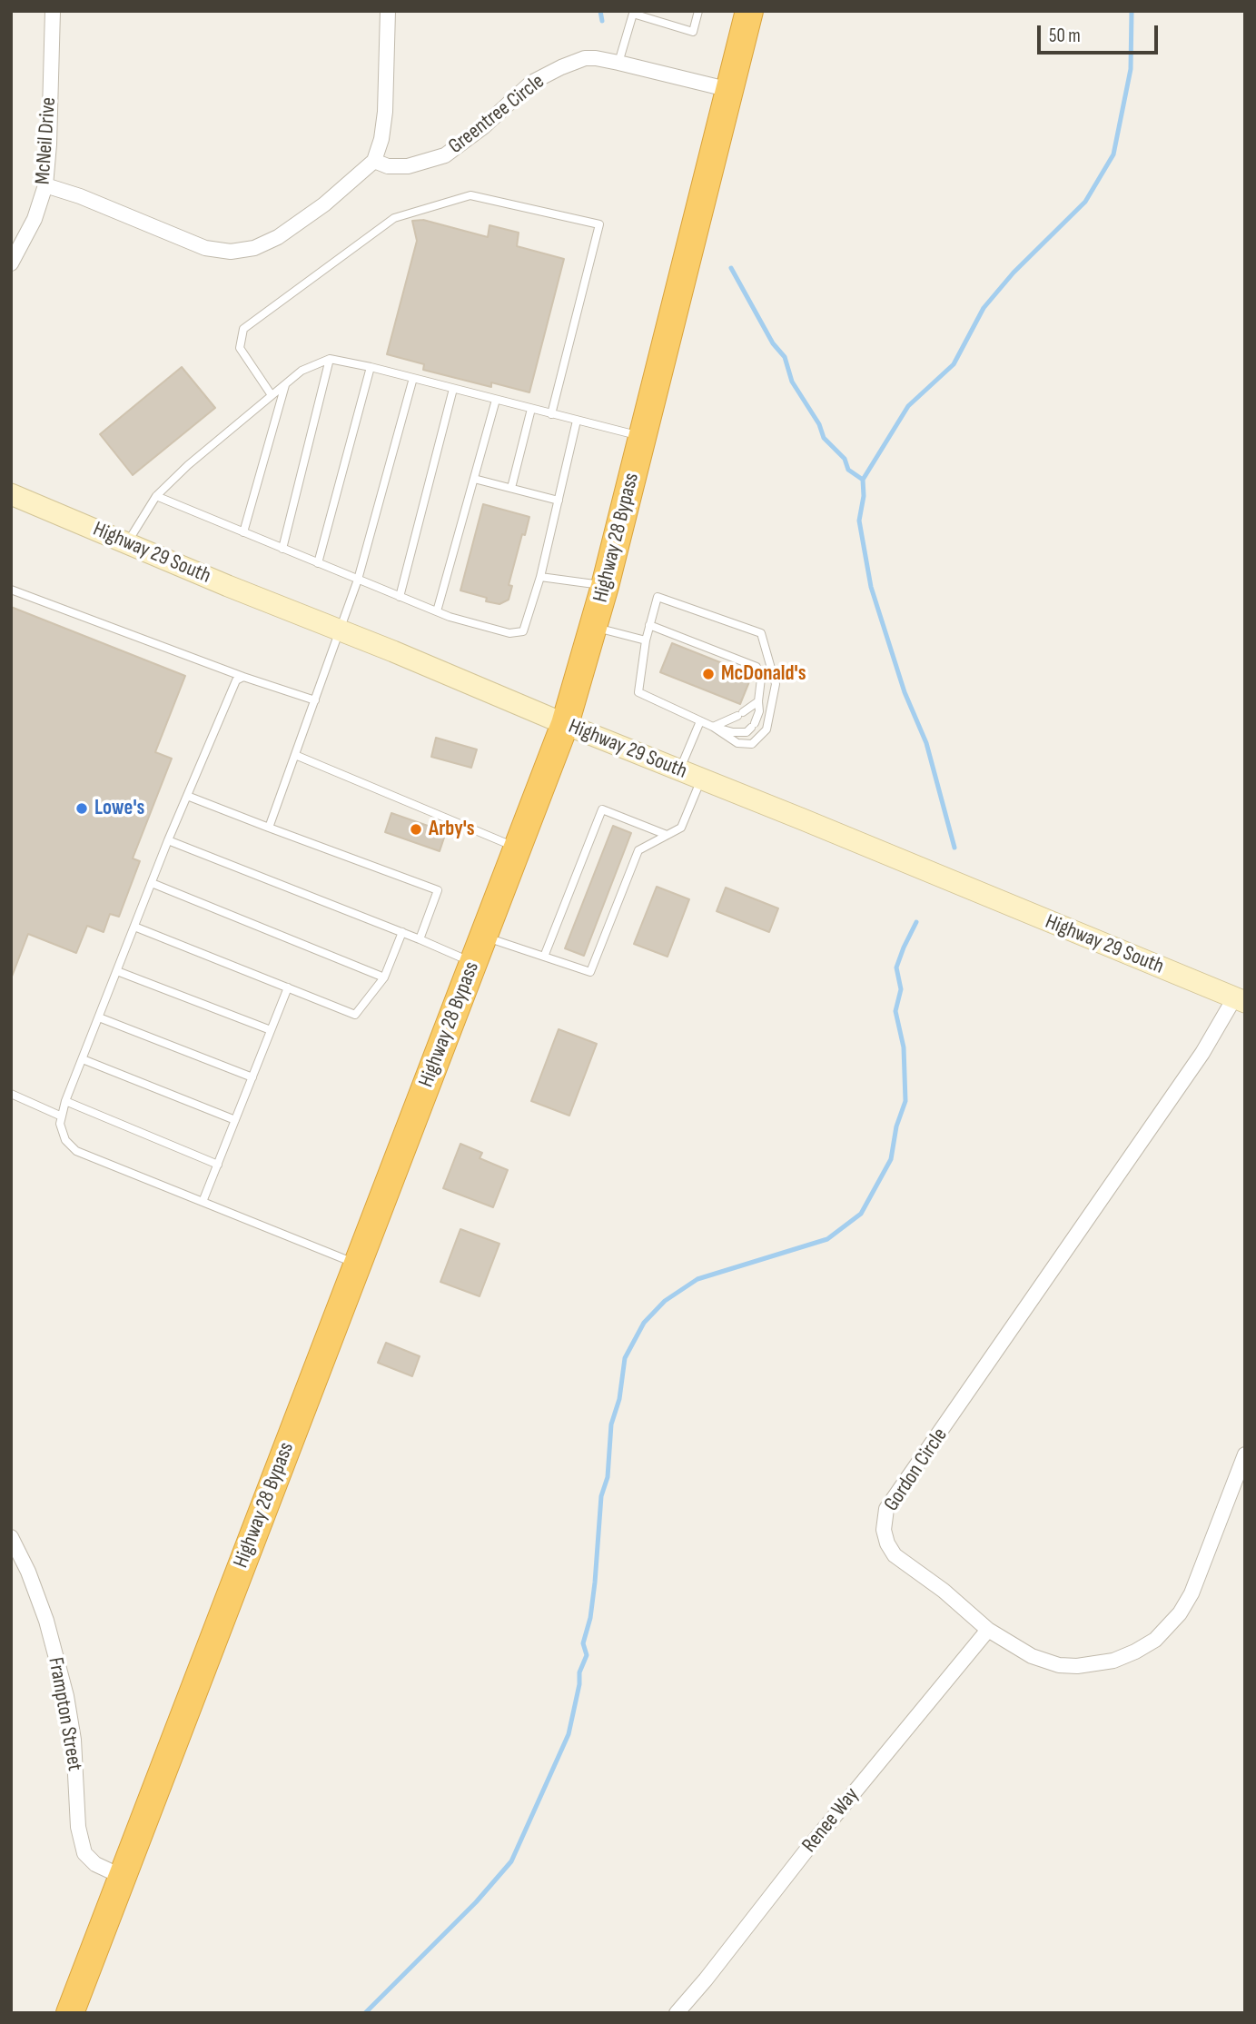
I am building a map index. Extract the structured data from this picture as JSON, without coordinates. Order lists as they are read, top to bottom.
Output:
{
  "streets": {
    "highway": ["Highway 28 Bypass"],
    "main road": ["Highway 29 South"],
    "street": [
      "Greentree Circle",
      "McNeil Drive",
      "Gordon Circle",
      "Frampton Street",
      "Renee Way"
    ]
  },
  "crossings": [
    ["Greentree Circle", "Highway 28 Bypass"],
    ["Highway 28 Bypass", "Highway 29 South"],
    ["Highway 28 Bypass", "Frampton Street"],
    ["Highway 29 South", "Gordon Circle"],
    ["Gordon Circle", "Renee Way"]
  ],
  "places": ["McDonald's", "Lowe's", "Arby's"],
  "scale_bar": "50 m"
}
